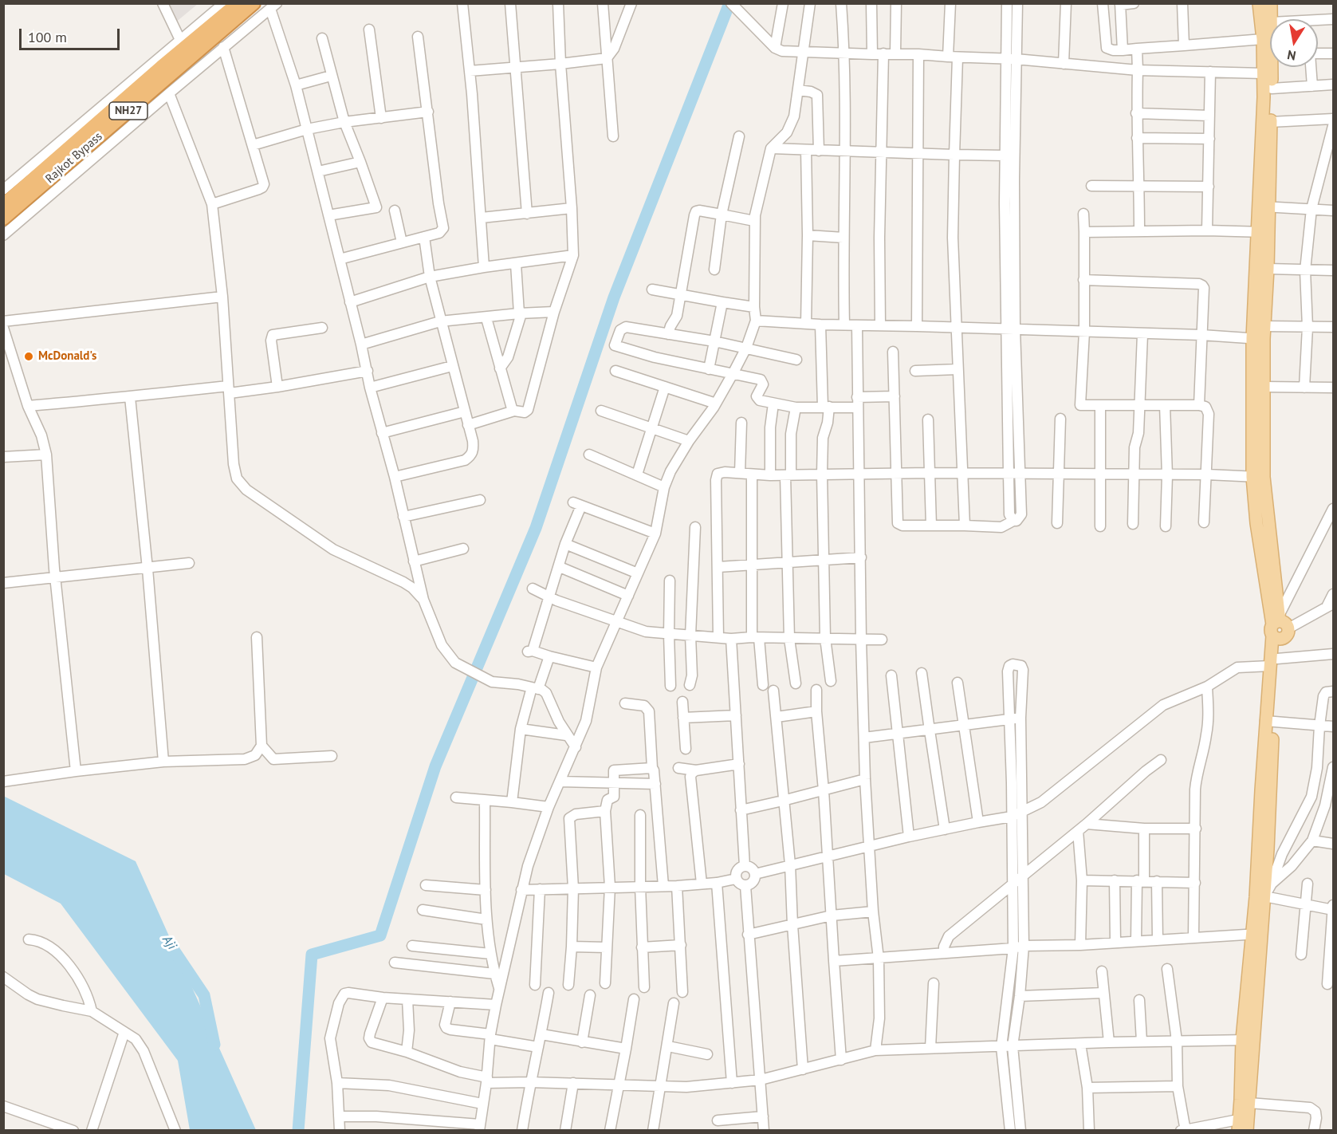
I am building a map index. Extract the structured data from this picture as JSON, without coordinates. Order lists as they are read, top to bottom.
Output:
{
  "streets": {
    "highway": ["NH27", "Rajkot Bypass"]
  },
  "water": ["Aji"],
  "places": ["McDonald's"],
  "scale_bar": "100 m",
  "north": "bottom"
}
